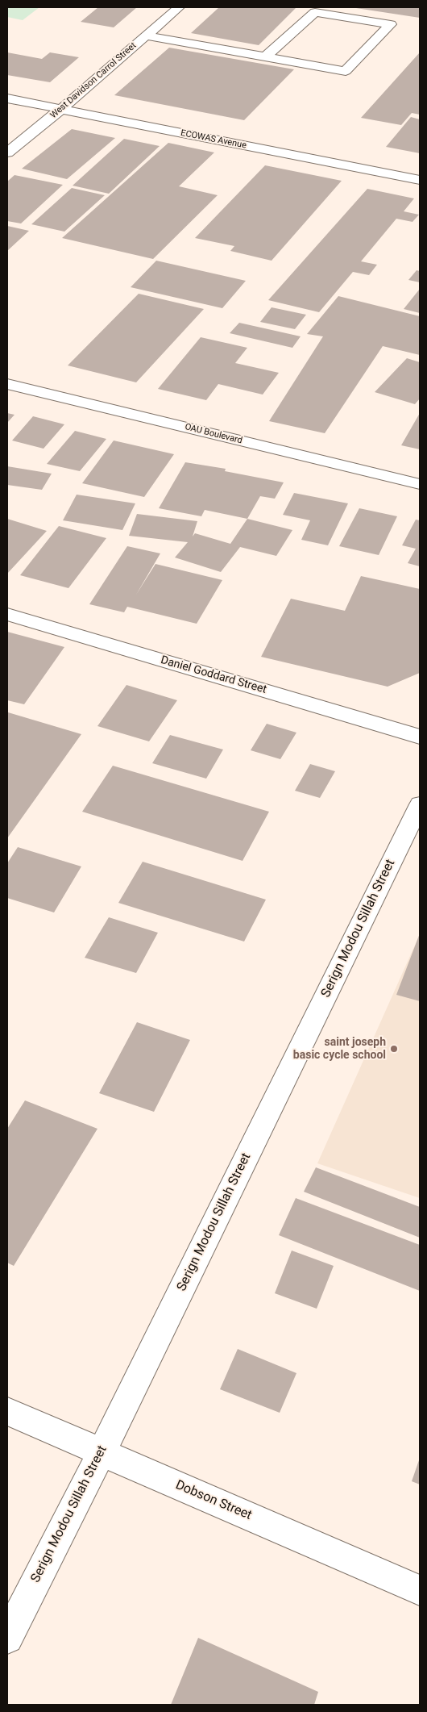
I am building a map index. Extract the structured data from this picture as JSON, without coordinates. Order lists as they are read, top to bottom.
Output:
{
  "streets": {
    "main road": [
      "West Davidson Carrol Street",
      "ECOWAS Avenue",
      "OAU Boulevard",
      "Daniel Goddard Street",
      "Serign Modou Sillah Street",
      "Dobson Street"
    ]
  },
  "crossings": [
    ["West Davidson Carrol Street", "ECOWAS Avenue"],
    ["Serign Modou Sillah Street", "Dobson Street"]
  ],
  "places": ["saint joseph basic cycle school"]
}
